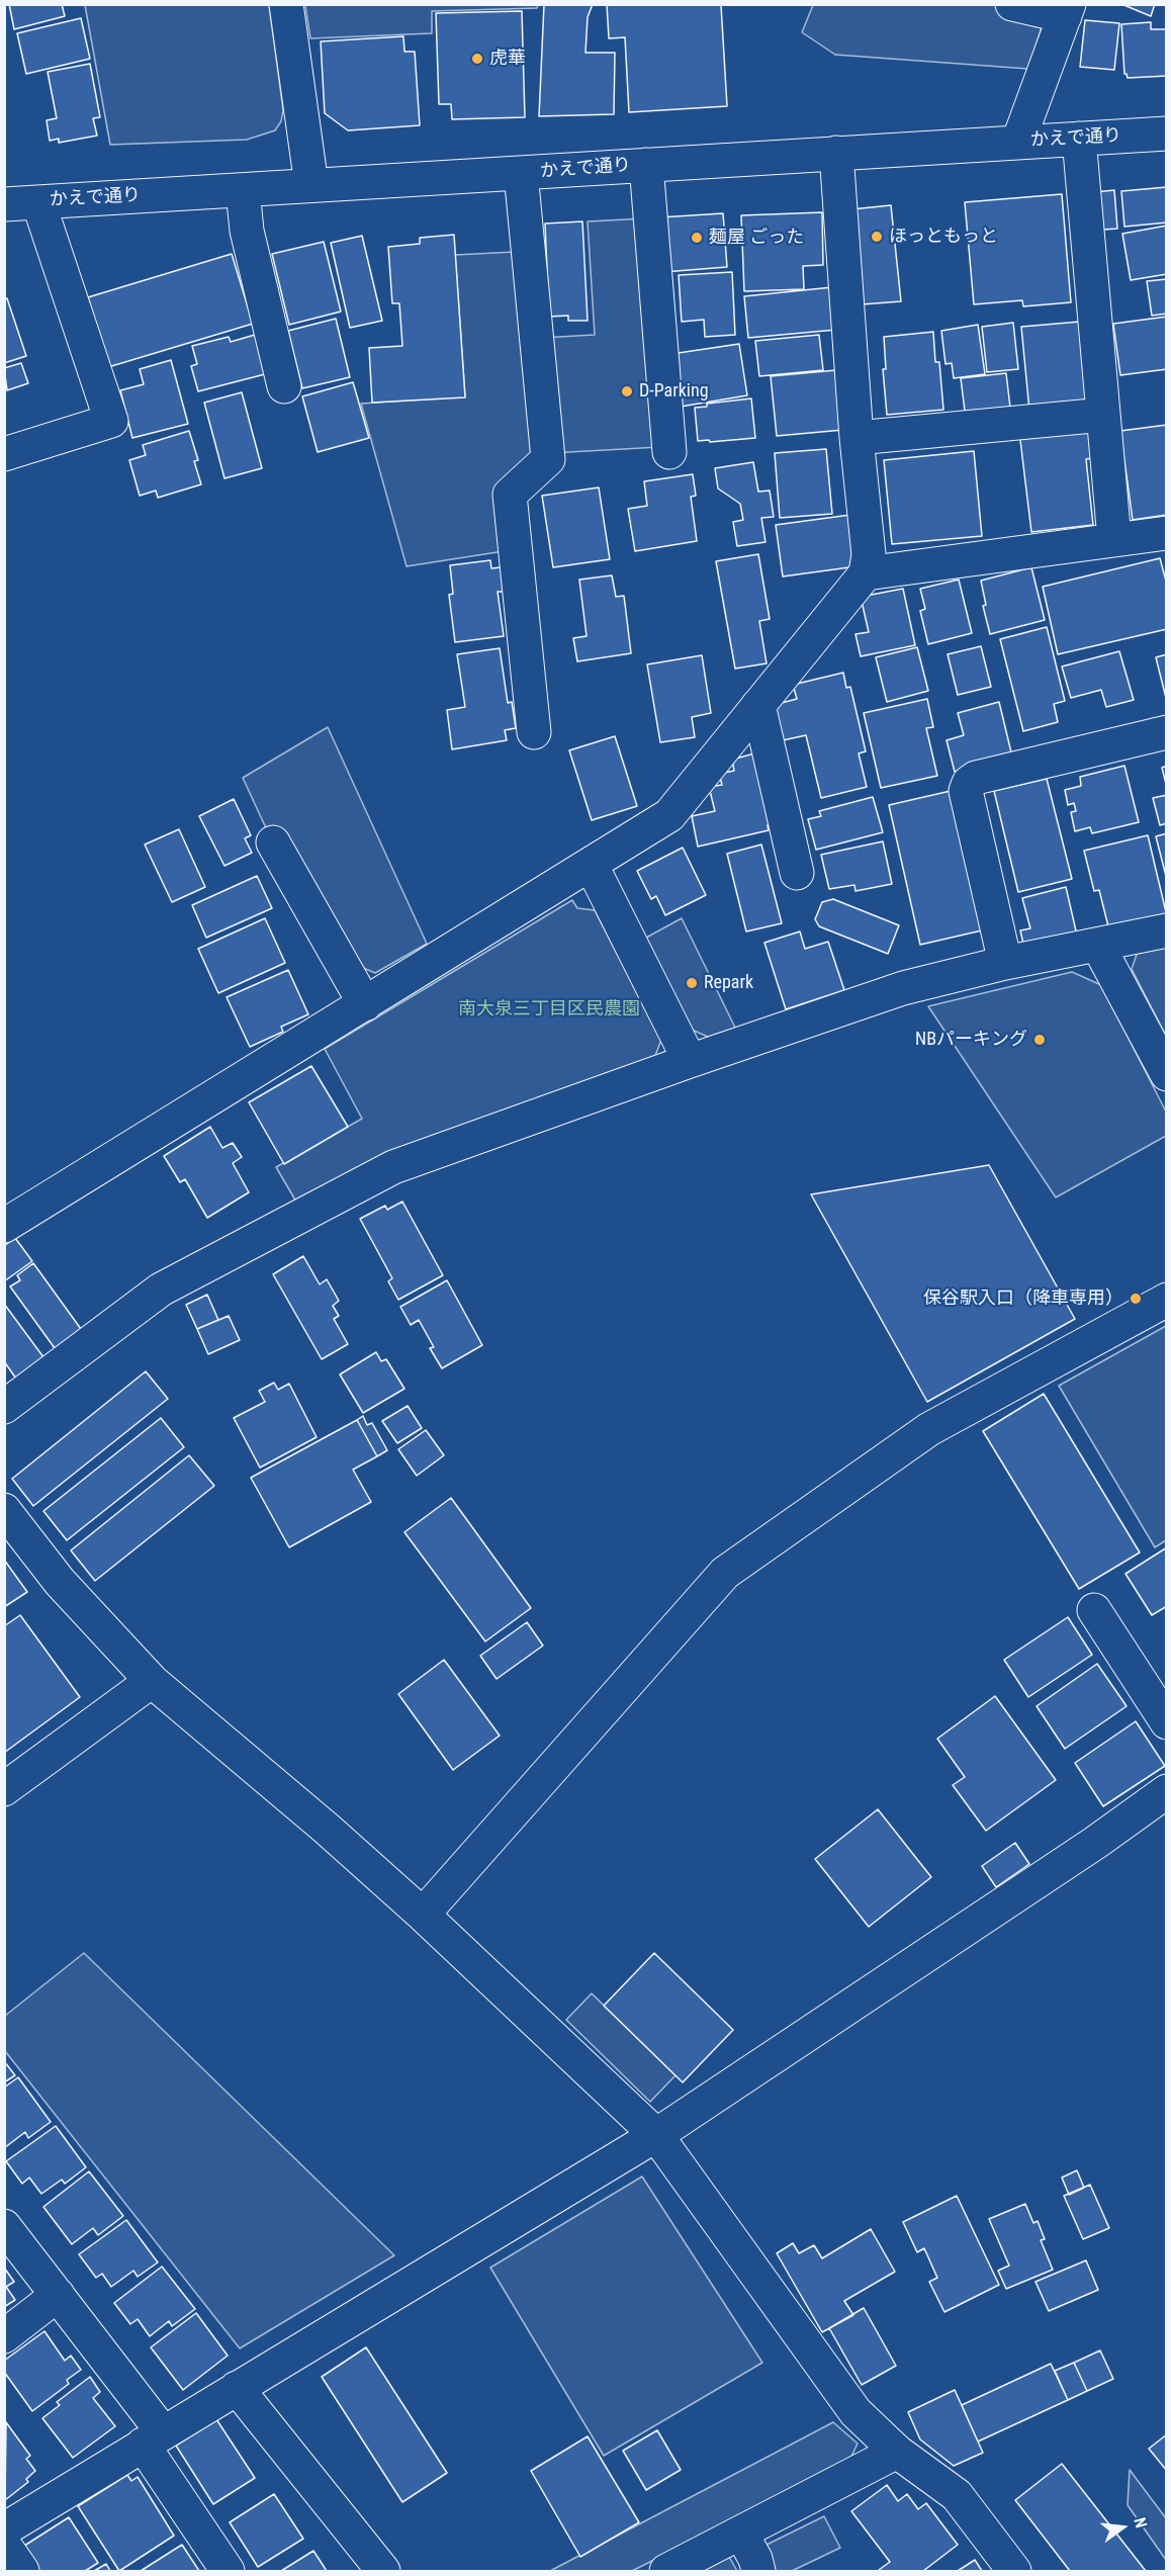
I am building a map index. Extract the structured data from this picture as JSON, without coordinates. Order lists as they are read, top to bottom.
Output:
{
  "streets": {
    "street": ["かえで通り"]
  },
  "parks": ["南大泉三丁目区民農園"],
  "places": [
    "虎華",
    "ほっともっと",
    "麺屋 ごった",
    "D-Parking",
    "Repark",
    "NBパーキング",
    "保谷駅入口（降車専用）"
  ],
  "north": "right"
}
